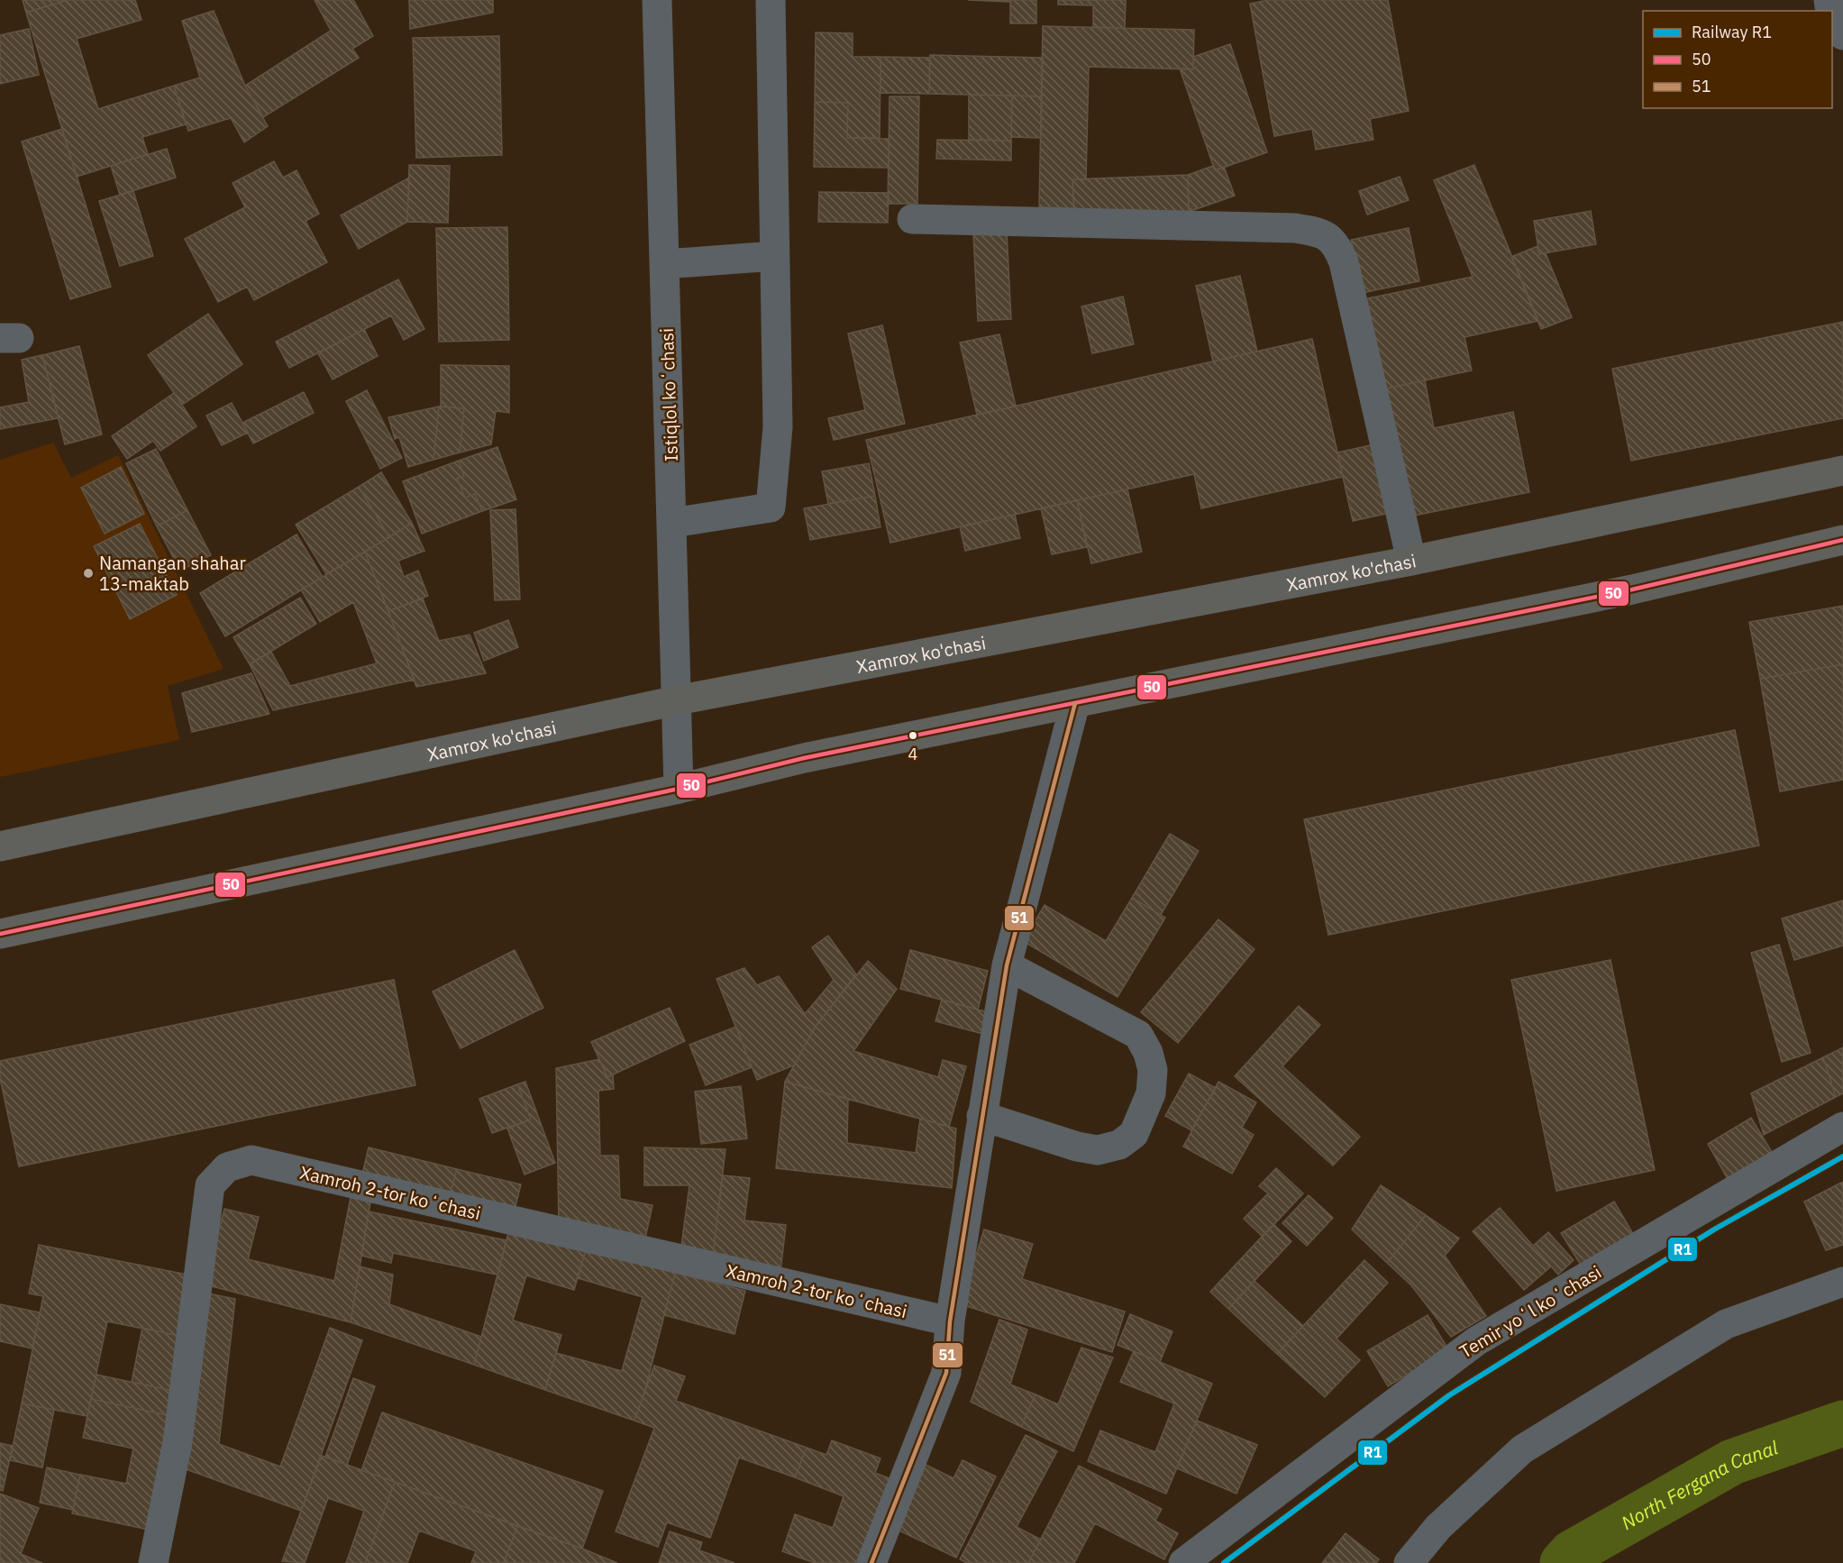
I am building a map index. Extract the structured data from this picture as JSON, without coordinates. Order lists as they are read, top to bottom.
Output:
{
  "streets": {
    "main road": ["Xamrox ko'chasi"],
    "street": ["Istiqlol koʻchasi", "Xamroh 2-tor koʻchasi", "Temir yoʻl koʻchasi"]
  },
  "crossings": [
    ["Istiqlol koʻchasi", "Xamrox ko'chasi"]
  ],
  "water": ["North Fergana Canal"],
  "places": ["Namangan shahar 13-maktab", "4"],
  "lines": ["transit line 50", "transit line 51", "rail line R1"],
  "legend": ["Railway R1", "50", "51"]
}
